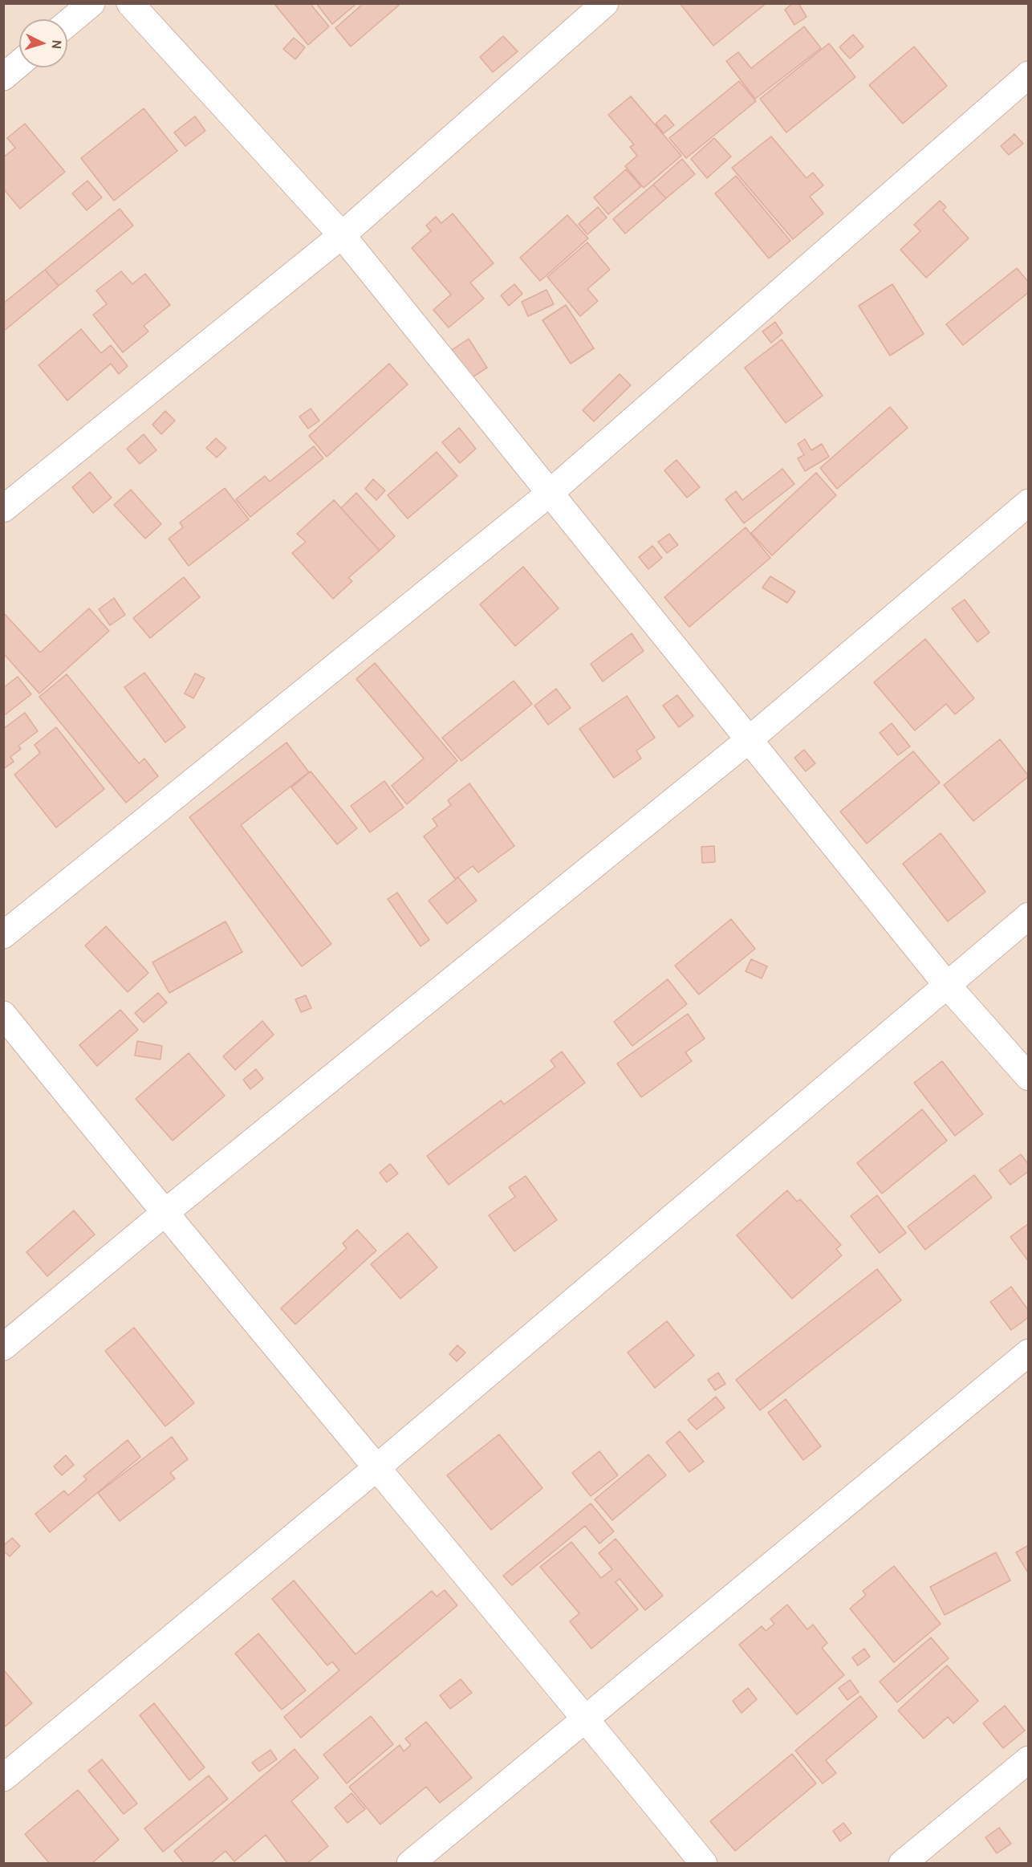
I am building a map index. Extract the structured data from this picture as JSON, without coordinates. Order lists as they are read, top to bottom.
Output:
{
  "north": "right"
}
